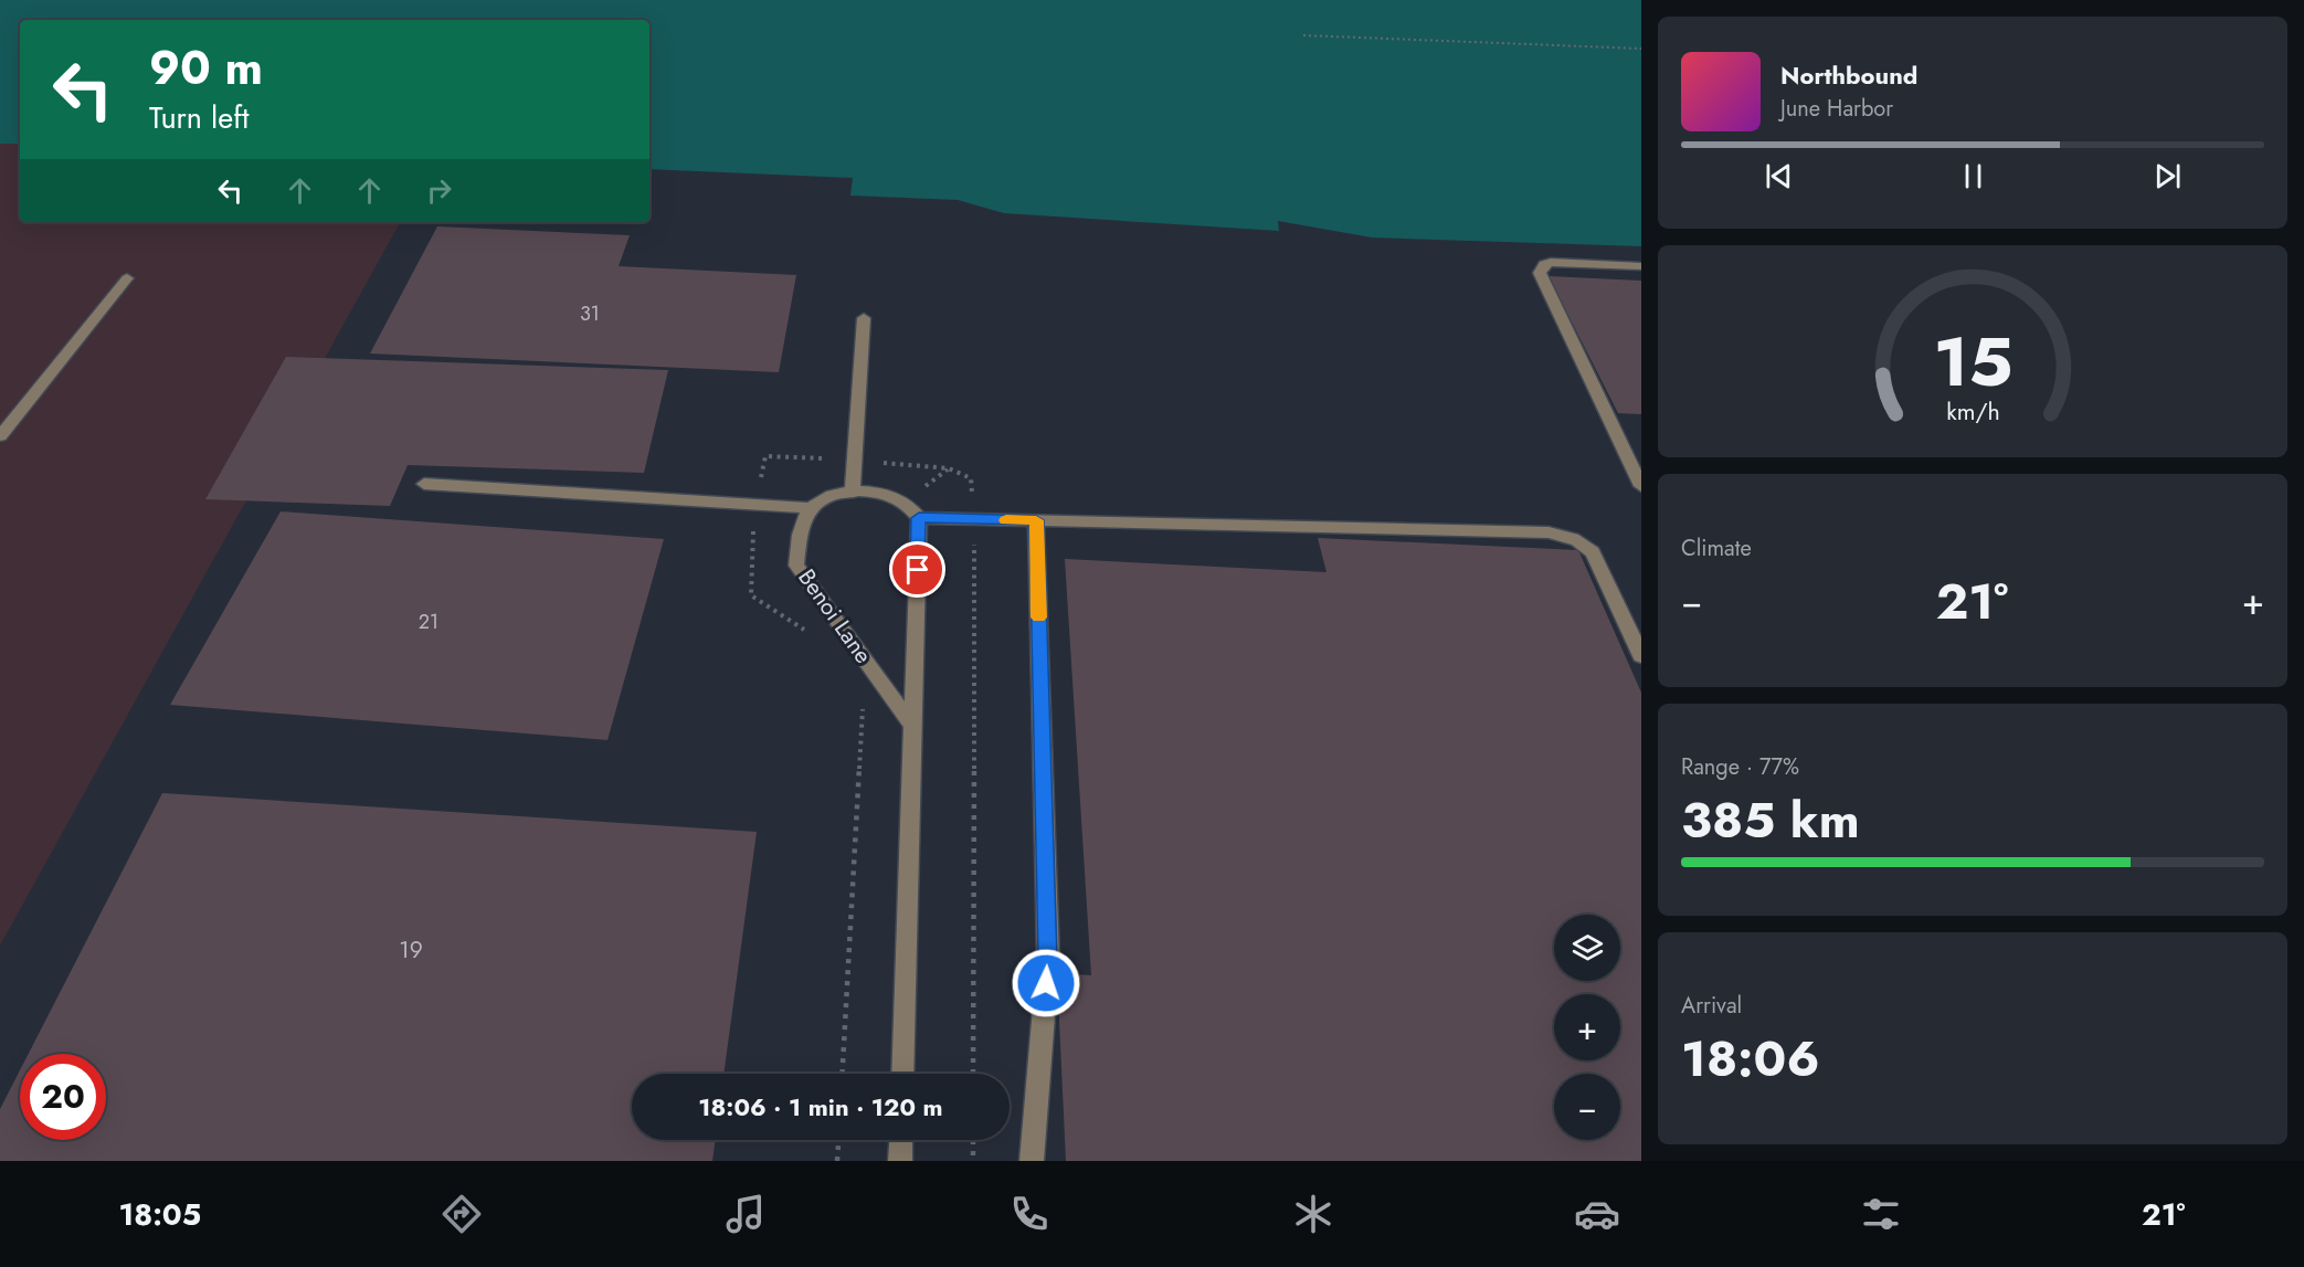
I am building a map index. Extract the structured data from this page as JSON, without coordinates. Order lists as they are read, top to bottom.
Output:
{
  "streets": {
    "street": ["Benoi Lane"]
  },
  "house_numbers": ["31", "21", "19"],
  "page": {
    "turn": ["90 m", "Turn left"],
    "song": ["Northbound", "June Harbor"],
    "tile": [
      "Climate",
      ["Range · 77%", "385 km"],
      ["Arrival", "18:06"]
    ],
    "heat": ["−", "21°", "+"],
    "map_buttons": ["+", "−"],
    "limit": "20",
    "trip": "18:06 · 1 min · 120 m",
    "tabs": ["18:05", "21°"],
    "gauge": ["15", "km/h"]
  }
}
